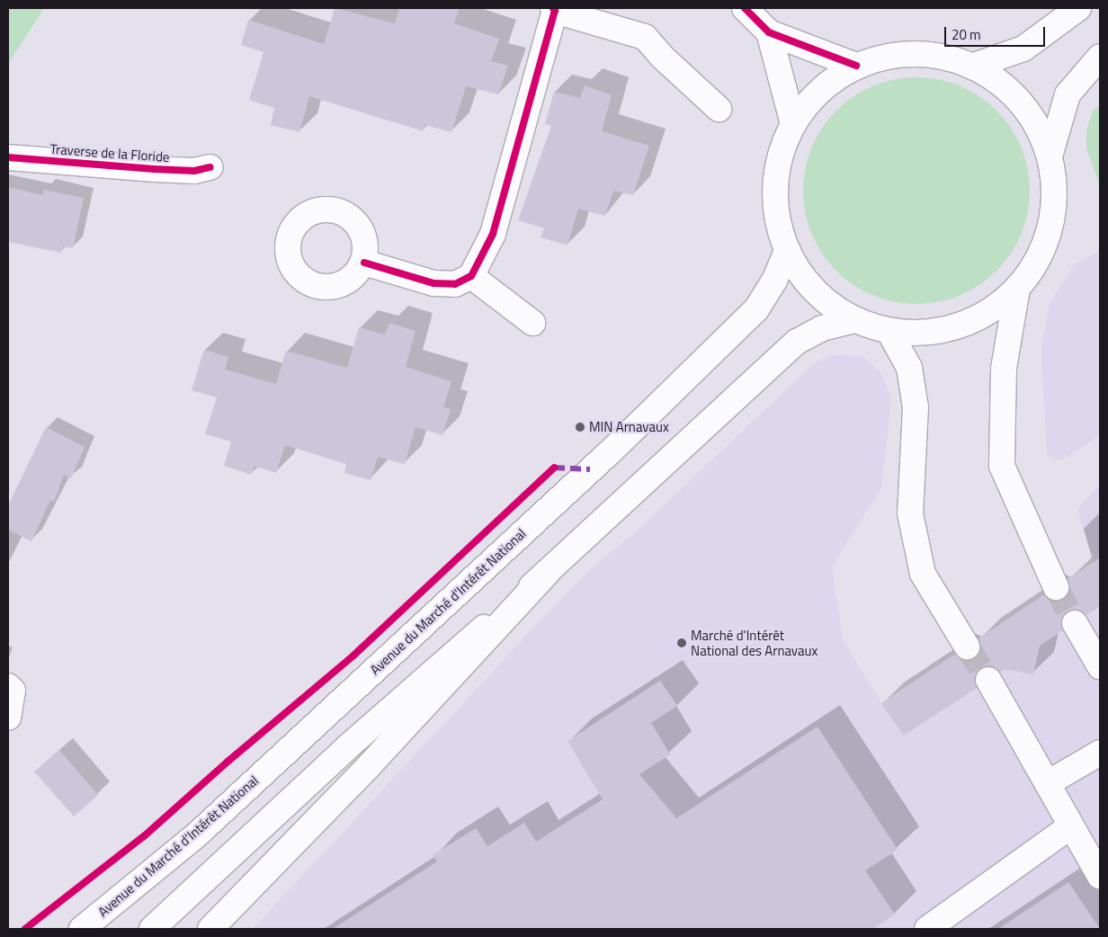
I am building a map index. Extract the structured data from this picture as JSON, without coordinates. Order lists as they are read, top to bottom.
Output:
{
  "streets": {
    "main road": ["Traverse de la Floride", "Avenue du Marché d'Intérêt National"]
  },
  "places": ["MIN Arnavaux", "Marché d'Intérêt National des Arnavaux"],
  "scale_bar": "20 m"
}
